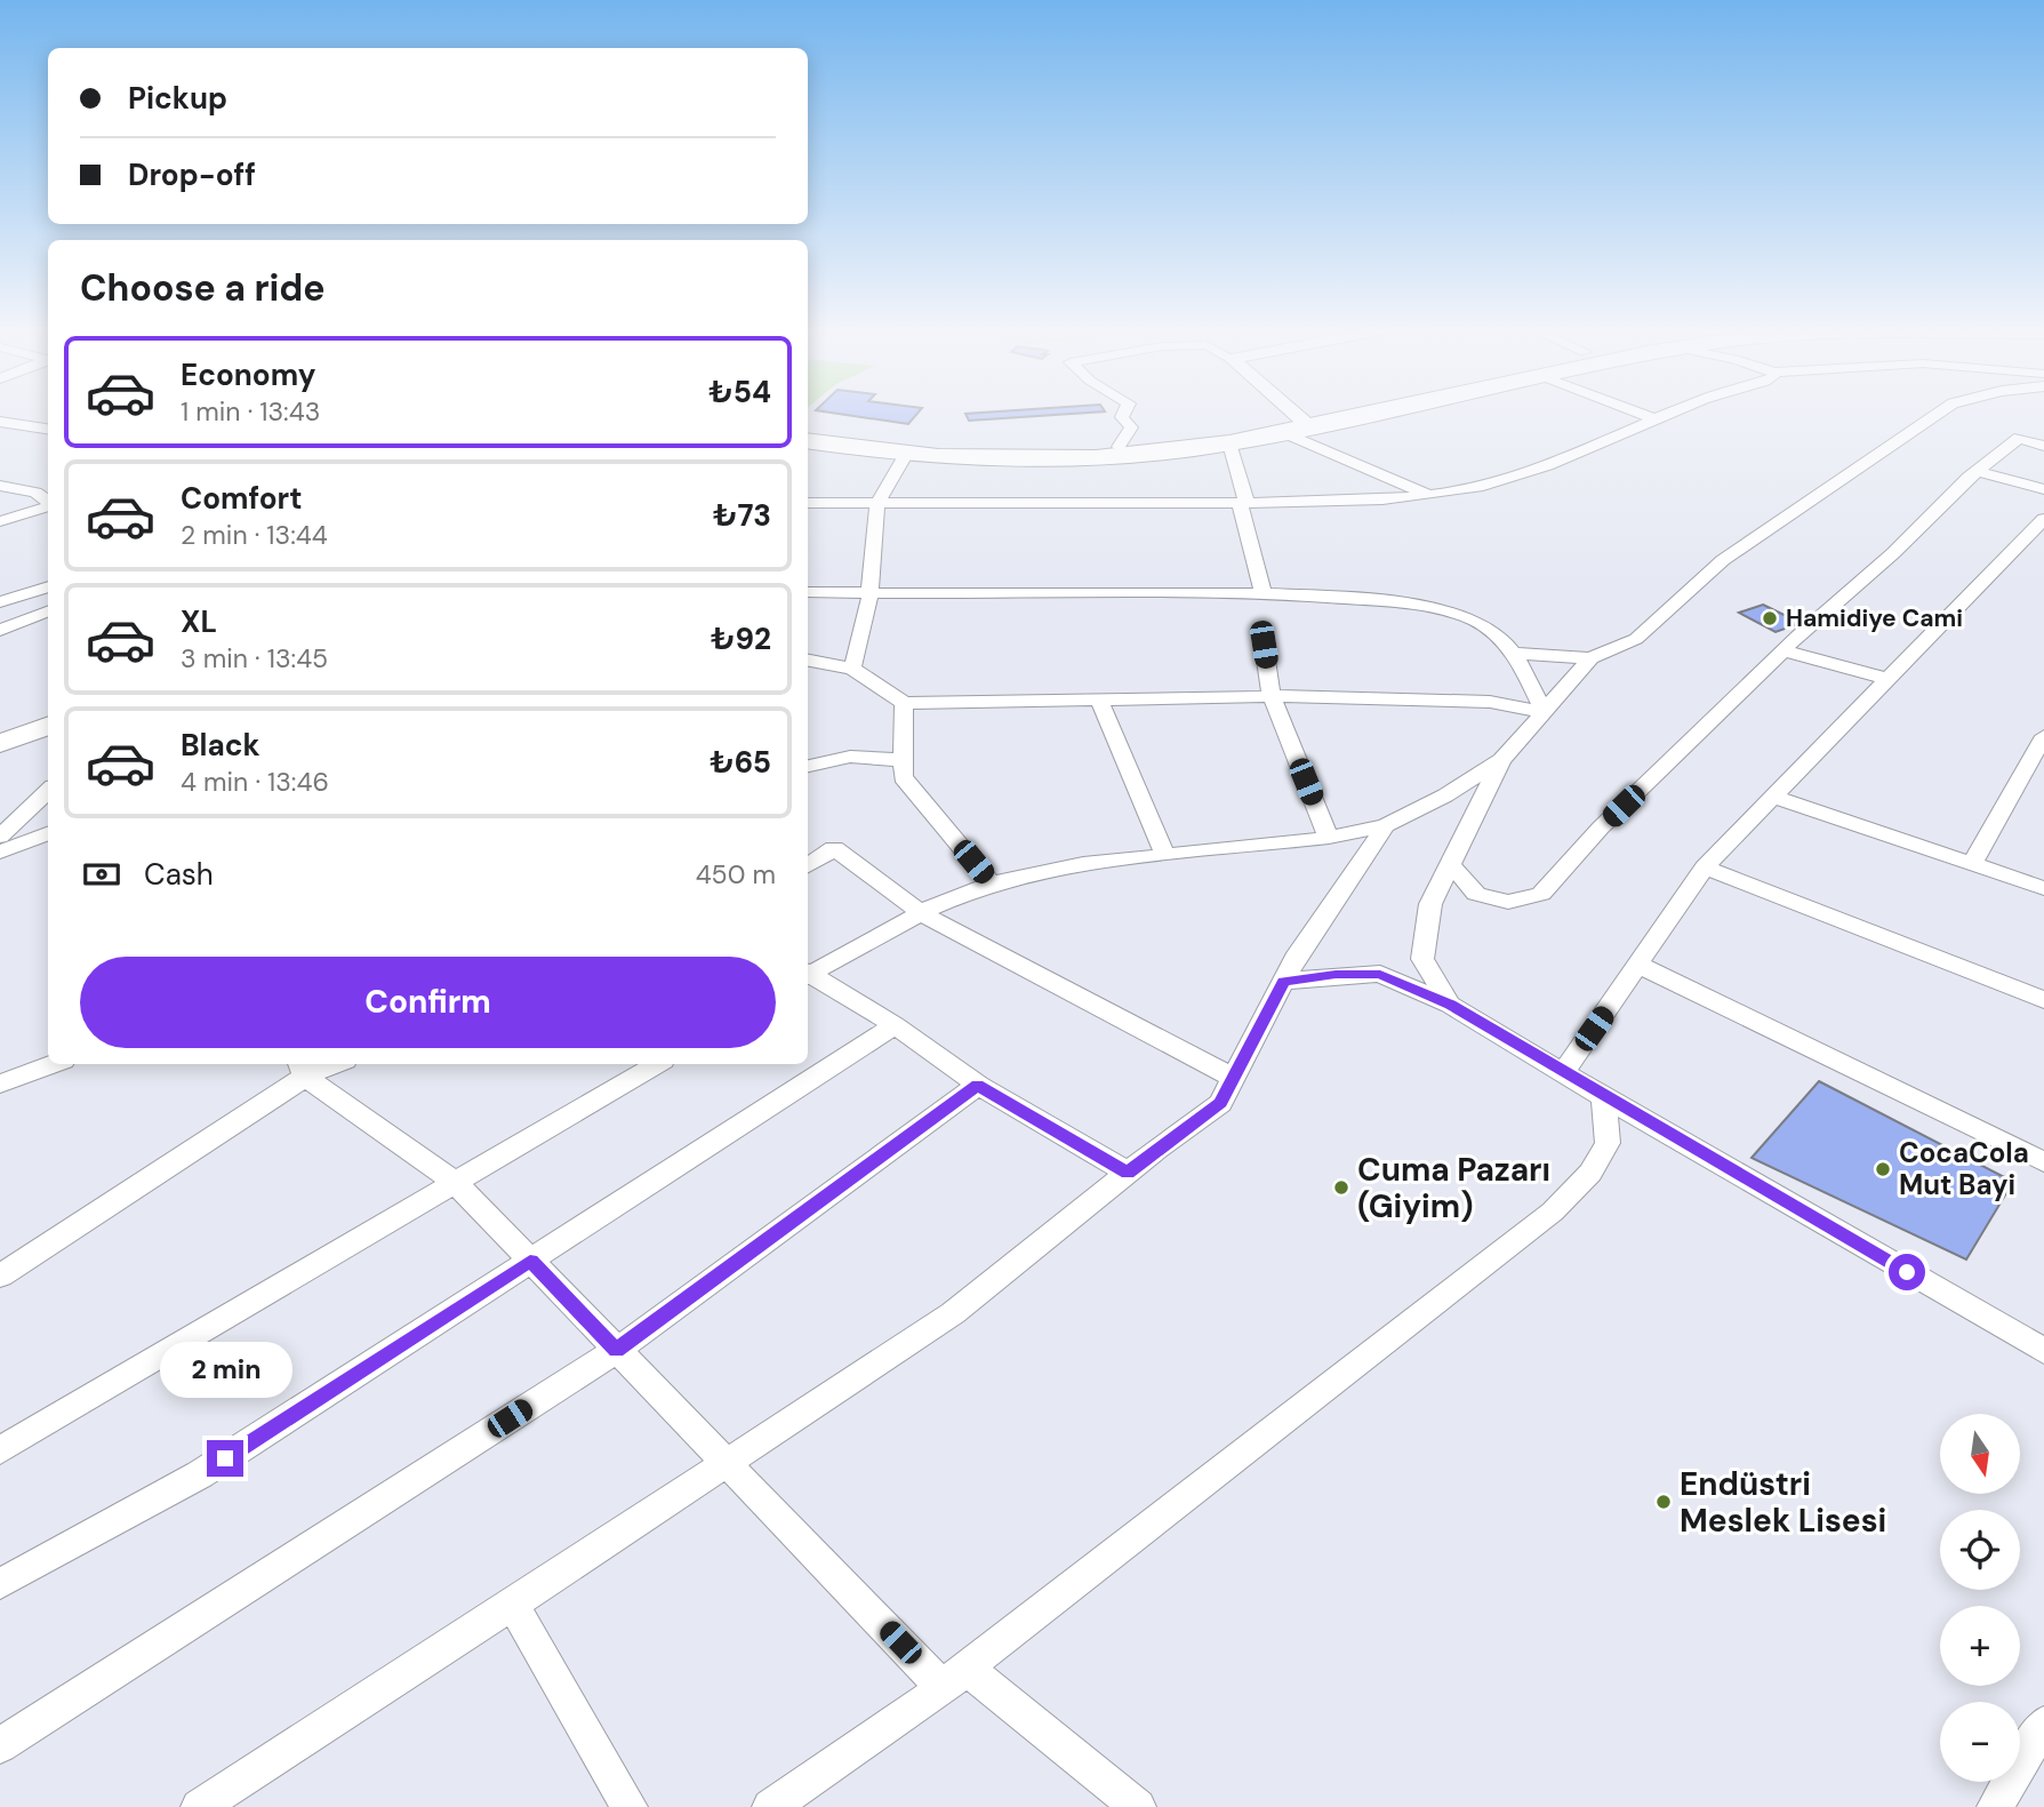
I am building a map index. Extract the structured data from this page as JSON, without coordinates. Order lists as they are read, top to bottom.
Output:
{
  "places": [
    "Hamidiye Cami",
    "CocaCola Mut Bayi",
    "Cuma Pazarı (Giyim)",
    "Endüstri Meslek Lisesi"
  ],
  "north": "bottom",
  "page": {
    "banner": ["Pickup", "Drop-off"],
    "heading": "Choose a ride",
    "list": [
      {
        "name": "Economy",
        "note": "1 min · 13:43",
        "value": "₺54"
      },
      {
        "name": "Comfort",
        "note": "2 min · 13:44",
        "value": "₺73"
      },
      {
        "name": "XL",
        "note": "3 min · 13:45",
        "value": "₺92"
      },
      {
        "name": "Black",
        "note": "4 min · 13:46",
        "value": "₺65"
      }
    ],
    "pay": ["Cash", "450 m"],
    "buttons": "Confirm",
    "bubble": "2 min",
    "map_buttons": ["+", "−"]
  }
}
